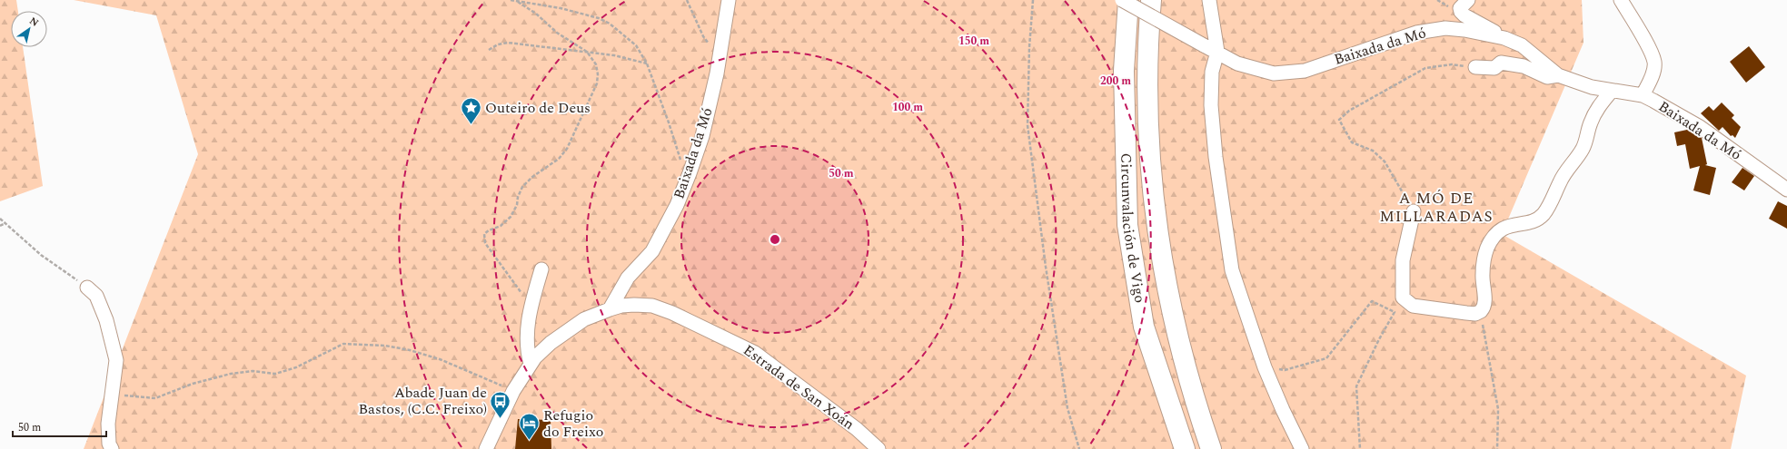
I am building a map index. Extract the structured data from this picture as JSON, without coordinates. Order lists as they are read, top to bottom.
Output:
{
  "streets": {
    "highway": ["Circunvalación de Vigo"],
    "street": ["Baixada da Mó", "Estrada de San Xoán"]
  },
  "crossings": [
    ["Baixada da Mó", "Estrada de San Xoán"]
  ],
  "districts": ["A MÓ DE MILLARADAS"],
  "places": {
    "place": ["Outeiro de Deus"],
    "bus stop": ["Abade Juan de Bastos, (C.C. Freixo)"],
    "hotel": ["Refugio do Freixo"]
  },
  "scale_bar": "50 m",
  "north": "top right",
  "rings": [
    "150 m",
    "200 m",
    "100 m",
    "50 m"
  ]
}
